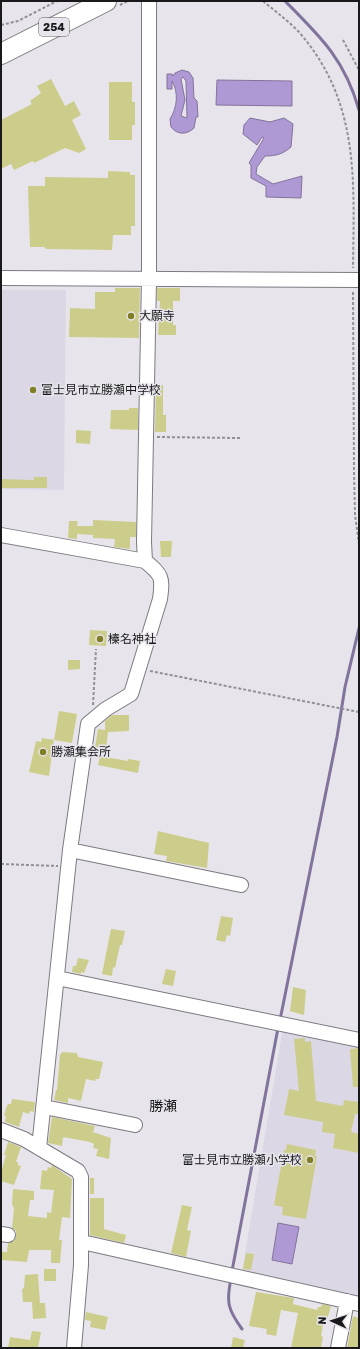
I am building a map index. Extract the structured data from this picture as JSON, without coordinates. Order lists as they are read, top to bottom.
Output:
{
  "streets": {
    "highway": ["254"]
  },
  "districts": ["勝瀬"],
  "places": [
    "大願寺",
    "富士見市立勝瀬中学校",
    "榛名神社",
    "勝瀬集会所",
    "富士見市立勝瀬小学校"
  ],
  "north": "left"
}
